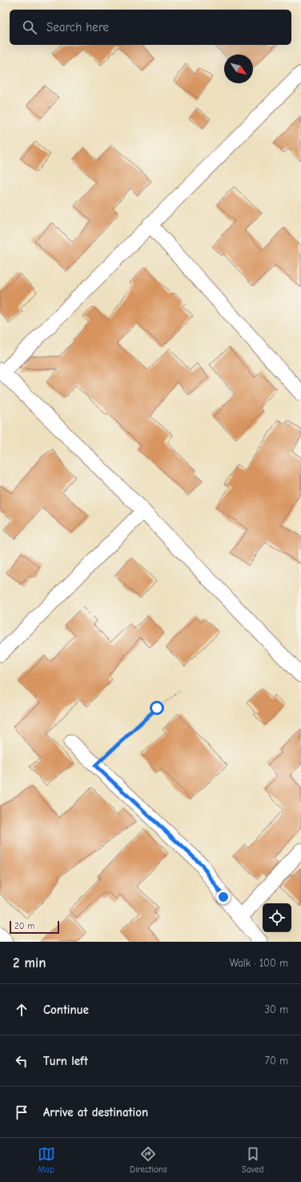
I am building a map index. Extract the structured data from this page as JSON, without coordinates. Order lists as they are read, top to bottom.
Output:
{
  "scale_bar": "20 m",
  "north": "bottom right",
  "page": {
    "search": "Search here",
    "scale": "20 m",
    "heading": ["2 min", "Walk · 100 m"],
    "list": [
      ["Continue", "30 m"],
      ["Turn left", "70 m"],
      "Arrive at destination"
    ],
    "nav": ["Map", "Directions", "Saved"]
  }
}
